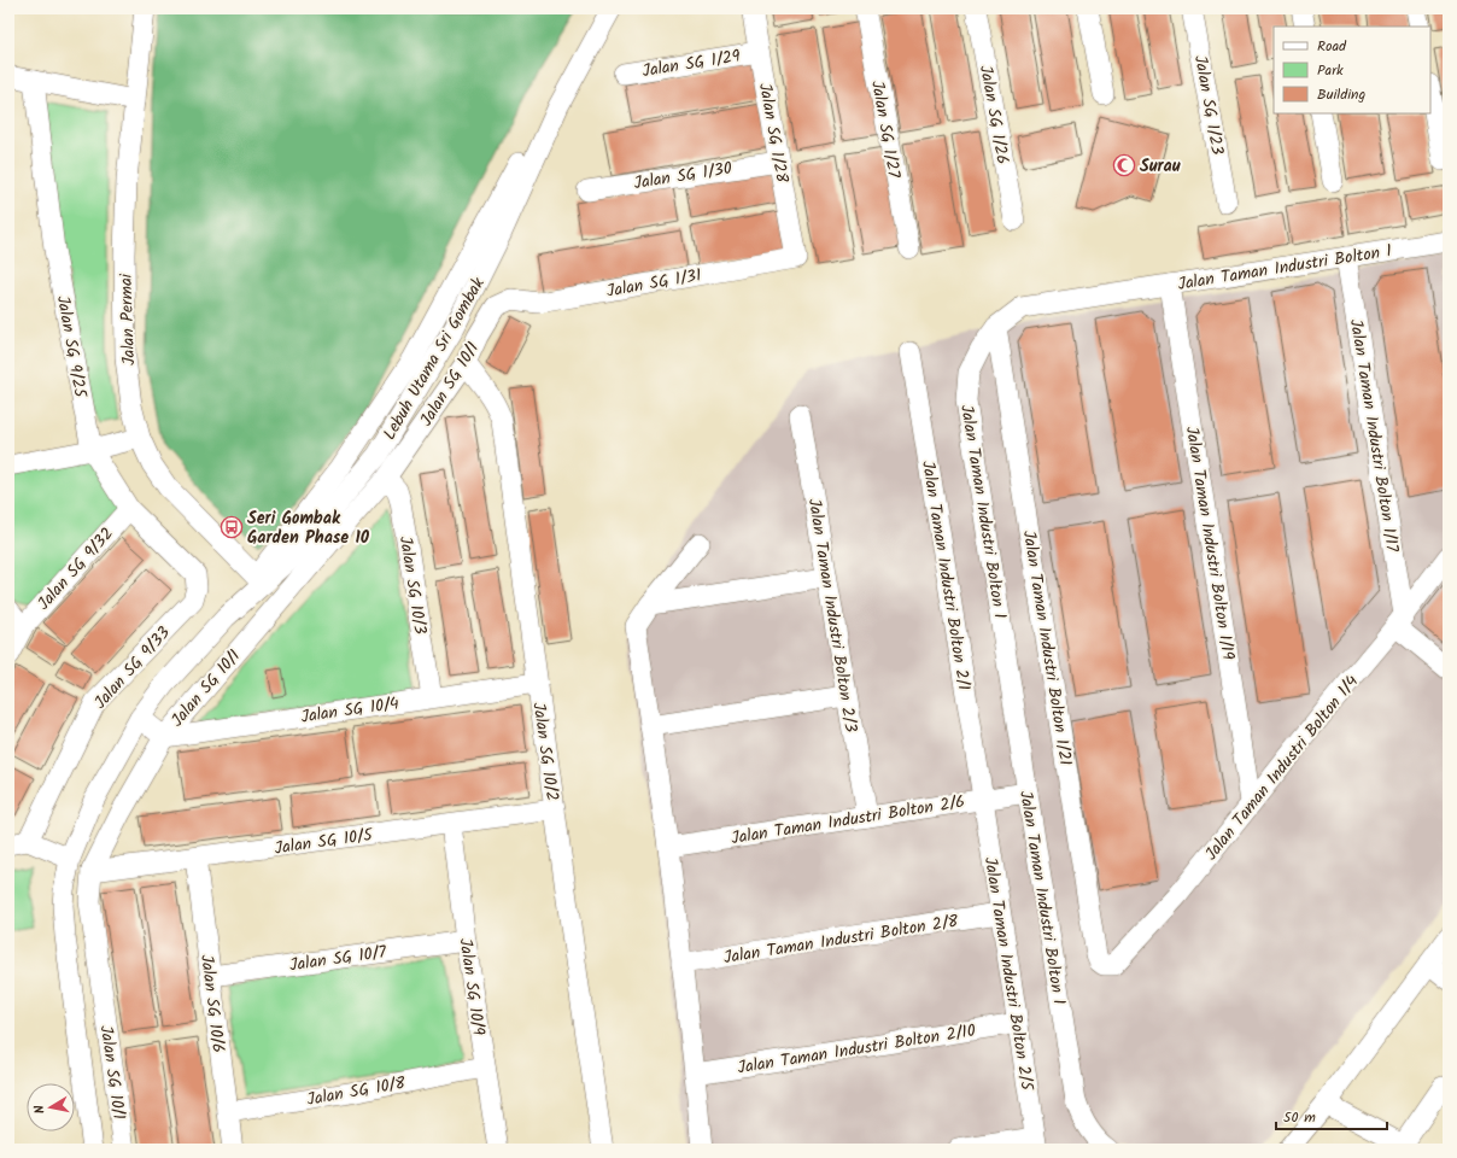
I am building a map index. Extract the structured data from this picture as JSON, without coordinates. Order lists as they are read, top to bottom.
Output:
{
  "streets": {
    "street": [
      "Jalan SG 1/29",
      "Jalan SG 1/23",
      "Jalan SG 1/26",
      "Jalan SG 1/27",
      "Jalan SG 1/28",
      "Jalan SG 1/30",
      "Jalan Taman Industri Bolton 1",
      "Jalan SG 1/31",
      "Jalan Permai",
      "Jalan SG 9/25",
      "Lebuh Utama Sri Gombak",
      "Jalan SG 10/1",
      "Jalan Taman Industri Bolton 1/17",
      "Jalan Taman Industri Bolton 1/19",
      "Jalan SG 9/32",
      "Jalan Taman Industri Bolton 2/1",
      "Jalan SG 10/3",
      "Jalan Taman Industri Bolton 2/3",
      "Jalan Taman Industri Bolton 1/21",
      "Jalan SG 9/33",
      "Jalan SG 10/4",
      "Jalan SG 10/2",
      "Jalan Taman Industri Bolton 1/4",
      "Jalan Taman Industri Bolton 2/6",
      "Jalan SG 10/5",
      "Jalan Taman Industri Bolton 2/8",
      "Jalan SG 10/7",
      "Jalan Taman Industri Bolton 2/5",
      "Jalan SG 10/9",
      "Jalan SG 10/6",
      "Jalan Taman Industri Bolton 2/10",
      "Jalan SG 10/8"
    ]
  },
  "crossings": [
    ["Jalan SG 1/29", "Jalan SG 1/28"],
    ["Jalan SG 1/28", "Jalan SG 1/30"],
    ["Jalan SG 1/28", "Jalan SG 1/31"],
    ["Jalan Taman Industri Bolton 1", "Jalan Taman Industri Bolton 1/17"],
    ["Jalan Taman Industri Bolton 1", "Jalan Taman Industri Bolton 1/19"],
    ["Jalan Taman Industri Bolton 1", "Jalan Taman Industri Bolton 1/21"],
    ["Jalan Taman Industri Bolton 1", "Jalan Taman Industri Bolton 2/6"],
    ["Jalan SG 1/31", "Jalan SG 10/1"],
    ["Jalan Permai", "Lebuh Utama Sri Gombak"],
    ["Jalan SG 9/25", "Jalan SG 9/32"],
    ["Jalan SG 9/25", "Jalan SG 9/33"],
    ["Lebuh Utama Sri Gombak", "Jalan SG 9/33"],
    ["Jalan SG 10/1", "Jalan SG 10/3"],
    ["Jalan SG 10/1", "Jalan SG 10/4"],
    ["Jalan SG 10/1", "Jalan SG 10/2"],
    ["Jalan SG 10/1", "Jalan SG 10/5"],
    ["Jalan Taman Industri Bolton 1/17", "Jalan Taman Industri Bolton 1/4"],
    ["Jalan Taman Industri Bolton 1/19", "Jalan Taman Industri Bolton 1/4"],
    ["Jalan Taman Industri Bolton 2/1", "Jalan Taman Industri Bolton 2/6"],
    ["Jalan Taman Industri Bolton 2/1", "Jalan Taman Industri Bolton 2/5"],
    ["Jalan SG 10/3", "Jalan SG 10/4"],
    ["Jalan Taman Industri Bolton 2/3", "Jalan Taman Industri Bolton 2/6"],
    ["Jalan Taman Industri Bolton 1/21", "Jalan Taman Industri Bolton 1/4"],
    ["Jalan SG 10/4", "Jalan SG 10/2"],
    ["Jalan SG 10/2", "Jalan SG 10/5"],
    ["Jalan Taman Industri Bolton 2/6", "Jalan Taman Industri Bolton 2/5"],
    ["Jalan SG 10/5", "Jalan SG 10/9"],
    ["Jalan SG 10/5", "Jalan SG 10/6"],
    ["Jalan Taman Industri Bolton 2/8", "Jalan Taman Industri Bolton 2/5"],
    ["Jalan SG 10/7", "Jalan SG 10/9"],
    ["Jalan SG 10/7", "Jalan SG 10/6"],
    ["Jalan Taman Industri Bolton 2/5", "Jalan Taman Industri Bolton 2/10"],
    ["Jalan SG 10/9", "Jalan SG 10/8"],
    ["Jalan SG 10/6", "Jalan SG 10/8"]
  ],
  "places": {
    "mosque": ["Surau"],
    "bus stop": ["Seri Gombak Garden Phase 10"]
  },
  "legend": ["Road", "Park", "Building"],
  "scale_bar": "50 m",
  "north": "left"
}
